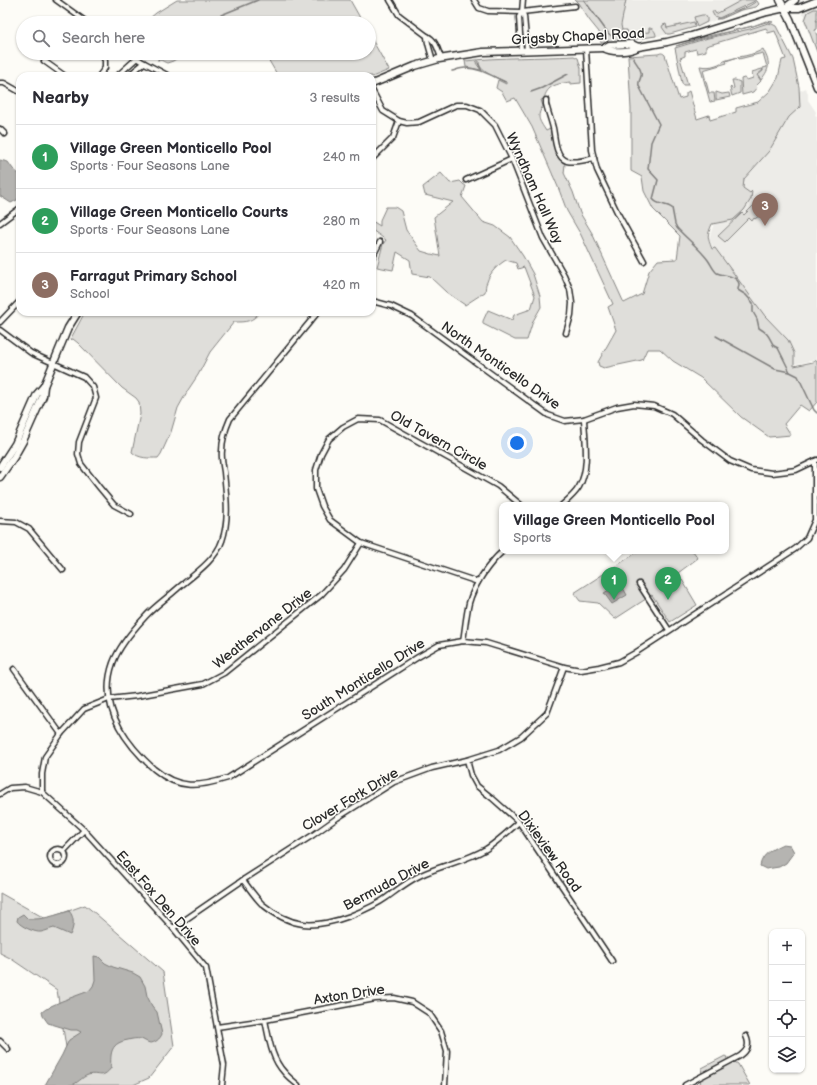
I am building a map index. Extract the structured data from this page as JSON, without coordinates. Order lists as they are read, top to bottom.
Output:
{
  "streets": {
    "street": [
      "Grigsby Chapel Road",
      "Wyndham Hall Way",
      "North Monticello Drive",
      "Old Tavern Circle",
      "Weathervane Drive",
      "South Monticello Drive",
      "Clover Fork Drive",
      "Dixieview Road",
      "Bermuda Drive",
      "East Fox Den Drive",
      "Axton Drive"
    ]
  },
  "crossings": [
    ["North Monticello Drive", "South Monticello Drive"],
    ["Old Tavern Circle", "Weathervane Drive"],
    ["Weathervane Drive", "South Monticello Drive"],
    ["Weathervane Drive", "East Fox Den Drive"],
    ["South Monticello Drive", "Clover Fork Drive"],
    ["Clover Fork Drive", "Dixieview Road"],
    ["Clover Fork Drive", "Bermuda Drive"],
    ["Clover Fork Drive", "East Fox Den Drive"],
    ["Dixieview Road", "Bermuda Drive"],
    ["East Fox Den Drive", "Axton Drive"]
  ],
  "page": {
    "search": "Search here",
    "heading": ["Nearby", "3 results"],
    "list": [
      {
        "mark": "1",
        "name": "Village Green Monticello Pool",
        "note": "Sports · Four Seasons Lane",
        "value": "240 m"
      },
      {
        "mark": "2",
        "name": "Village Green Monticello Courts",
        "note": "Sports · Four Seasons Lane",
        "value": "280 m"
      },
      {
        "mark": "3",
        "name": "Farragut Primary School",
        "note": "School",
        "value": "420 m"
      }
    ],
    "pins": ["3", "1", "2"],
    "popup": ["Village Green Monticello Pool", "Sports"],
    "map_buttons": ["+", "−"]
  }
}
